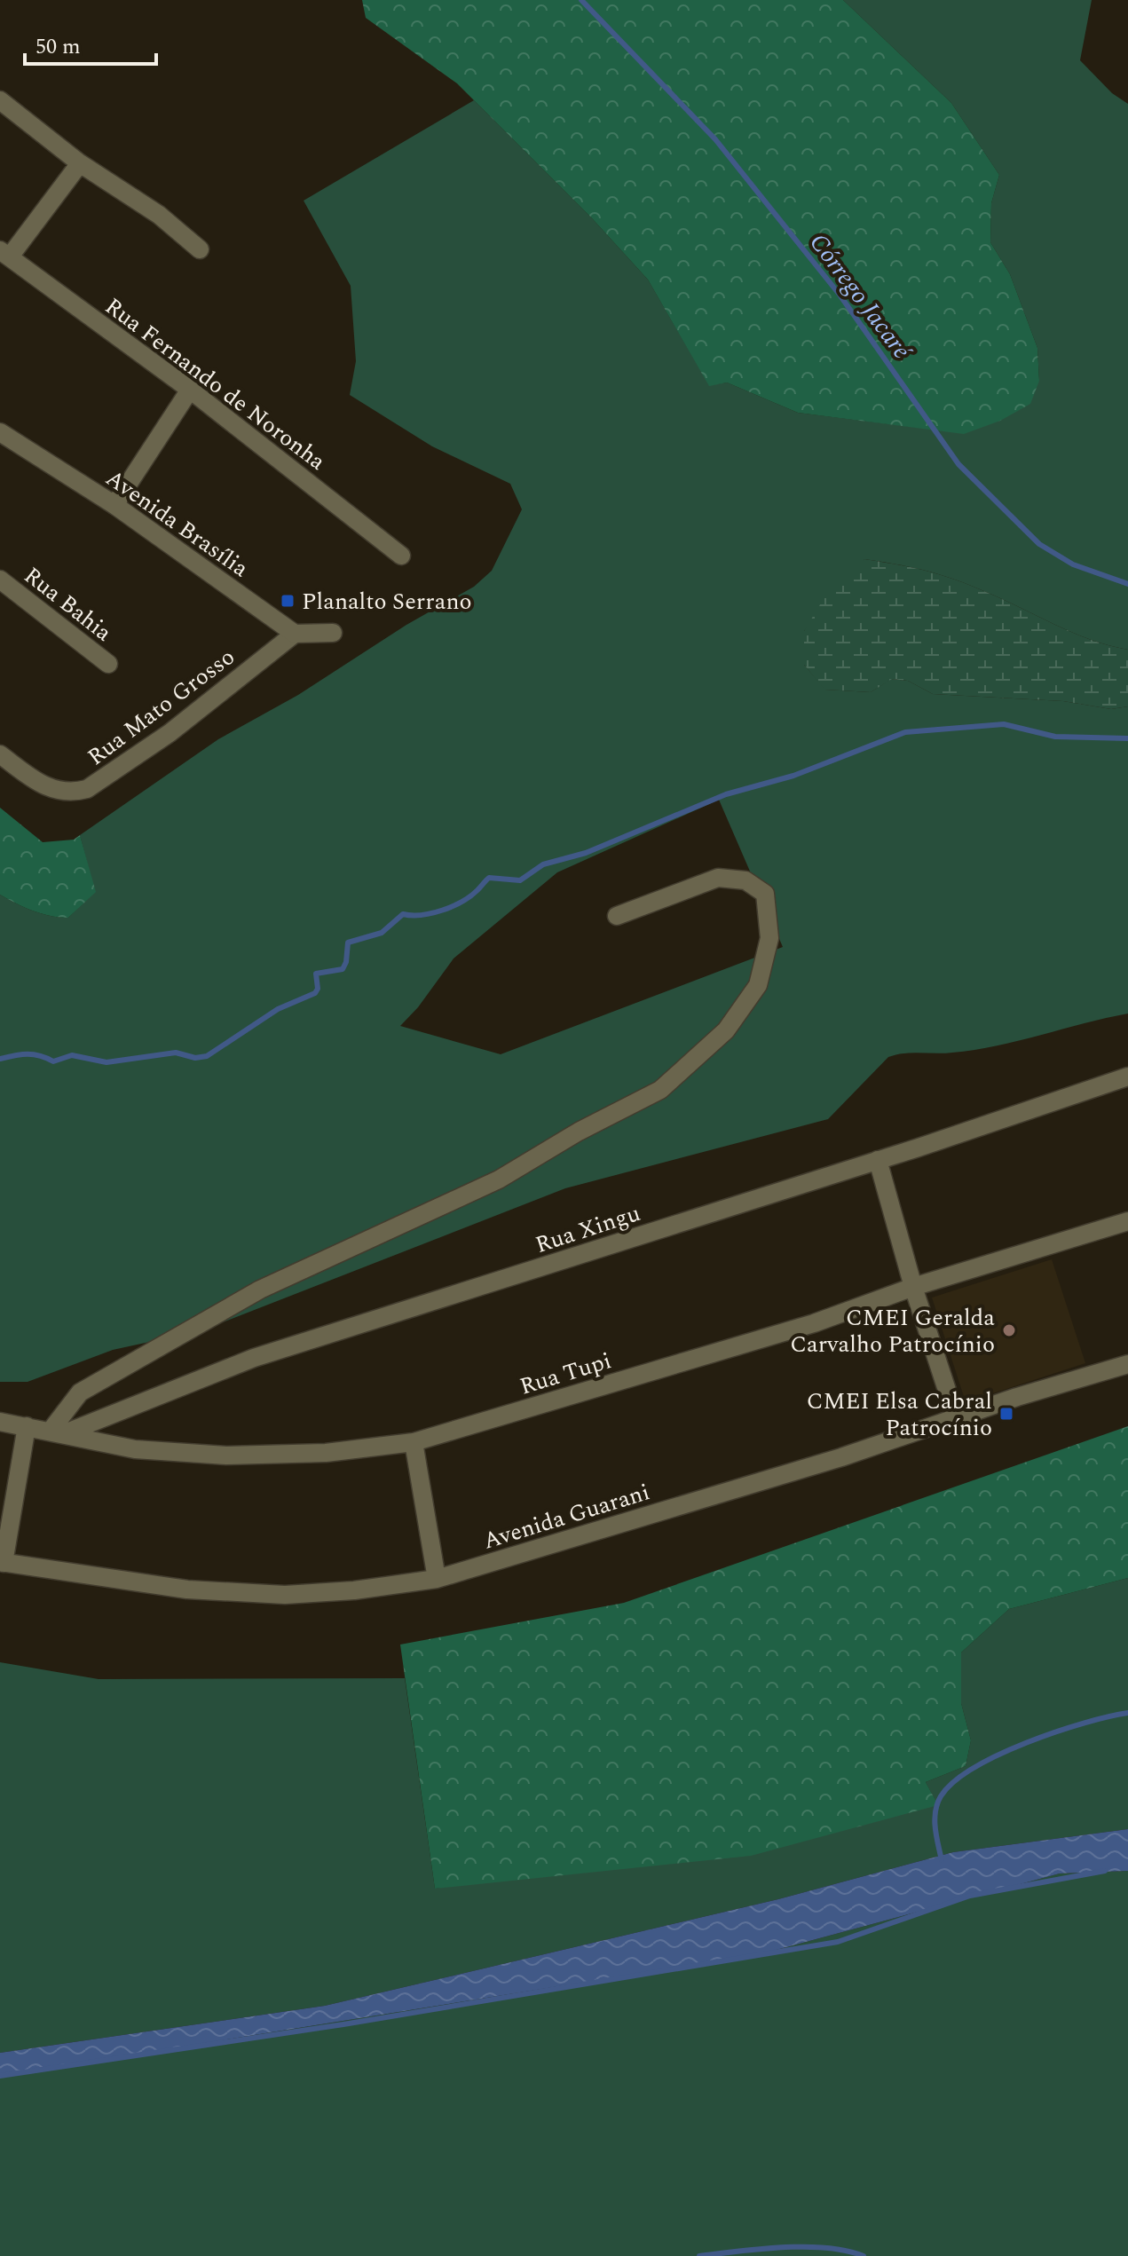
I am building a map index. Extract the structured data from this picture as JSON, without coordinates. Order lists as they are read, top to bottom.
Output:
{
  "streets": {
    "street": [
      "Rua Fernando de Noronha",
      "Avenida Brasília",
      "Rua Bahia",
      "Rua Mato Grosso",
      "Rua Xingu",
      "Rua Tupi",
      "Avenida Guarani"
    ]
  },
  "crossings": [
    ["Avenida Brasília", "Rua Mato Grosso"],
    ["Rua Xingu", "Rua Tupi"]
  ],
  "water": ["Córrego Jacaré"],
  "places": {
    "transit": ["Planalto Serrano", "CMEI Elsa Cabral Patrocínio"],
    "other": ["CMEI Geralda Carvalho Patrocínio"]
  },
  "scale_bar": "50 m"
}
